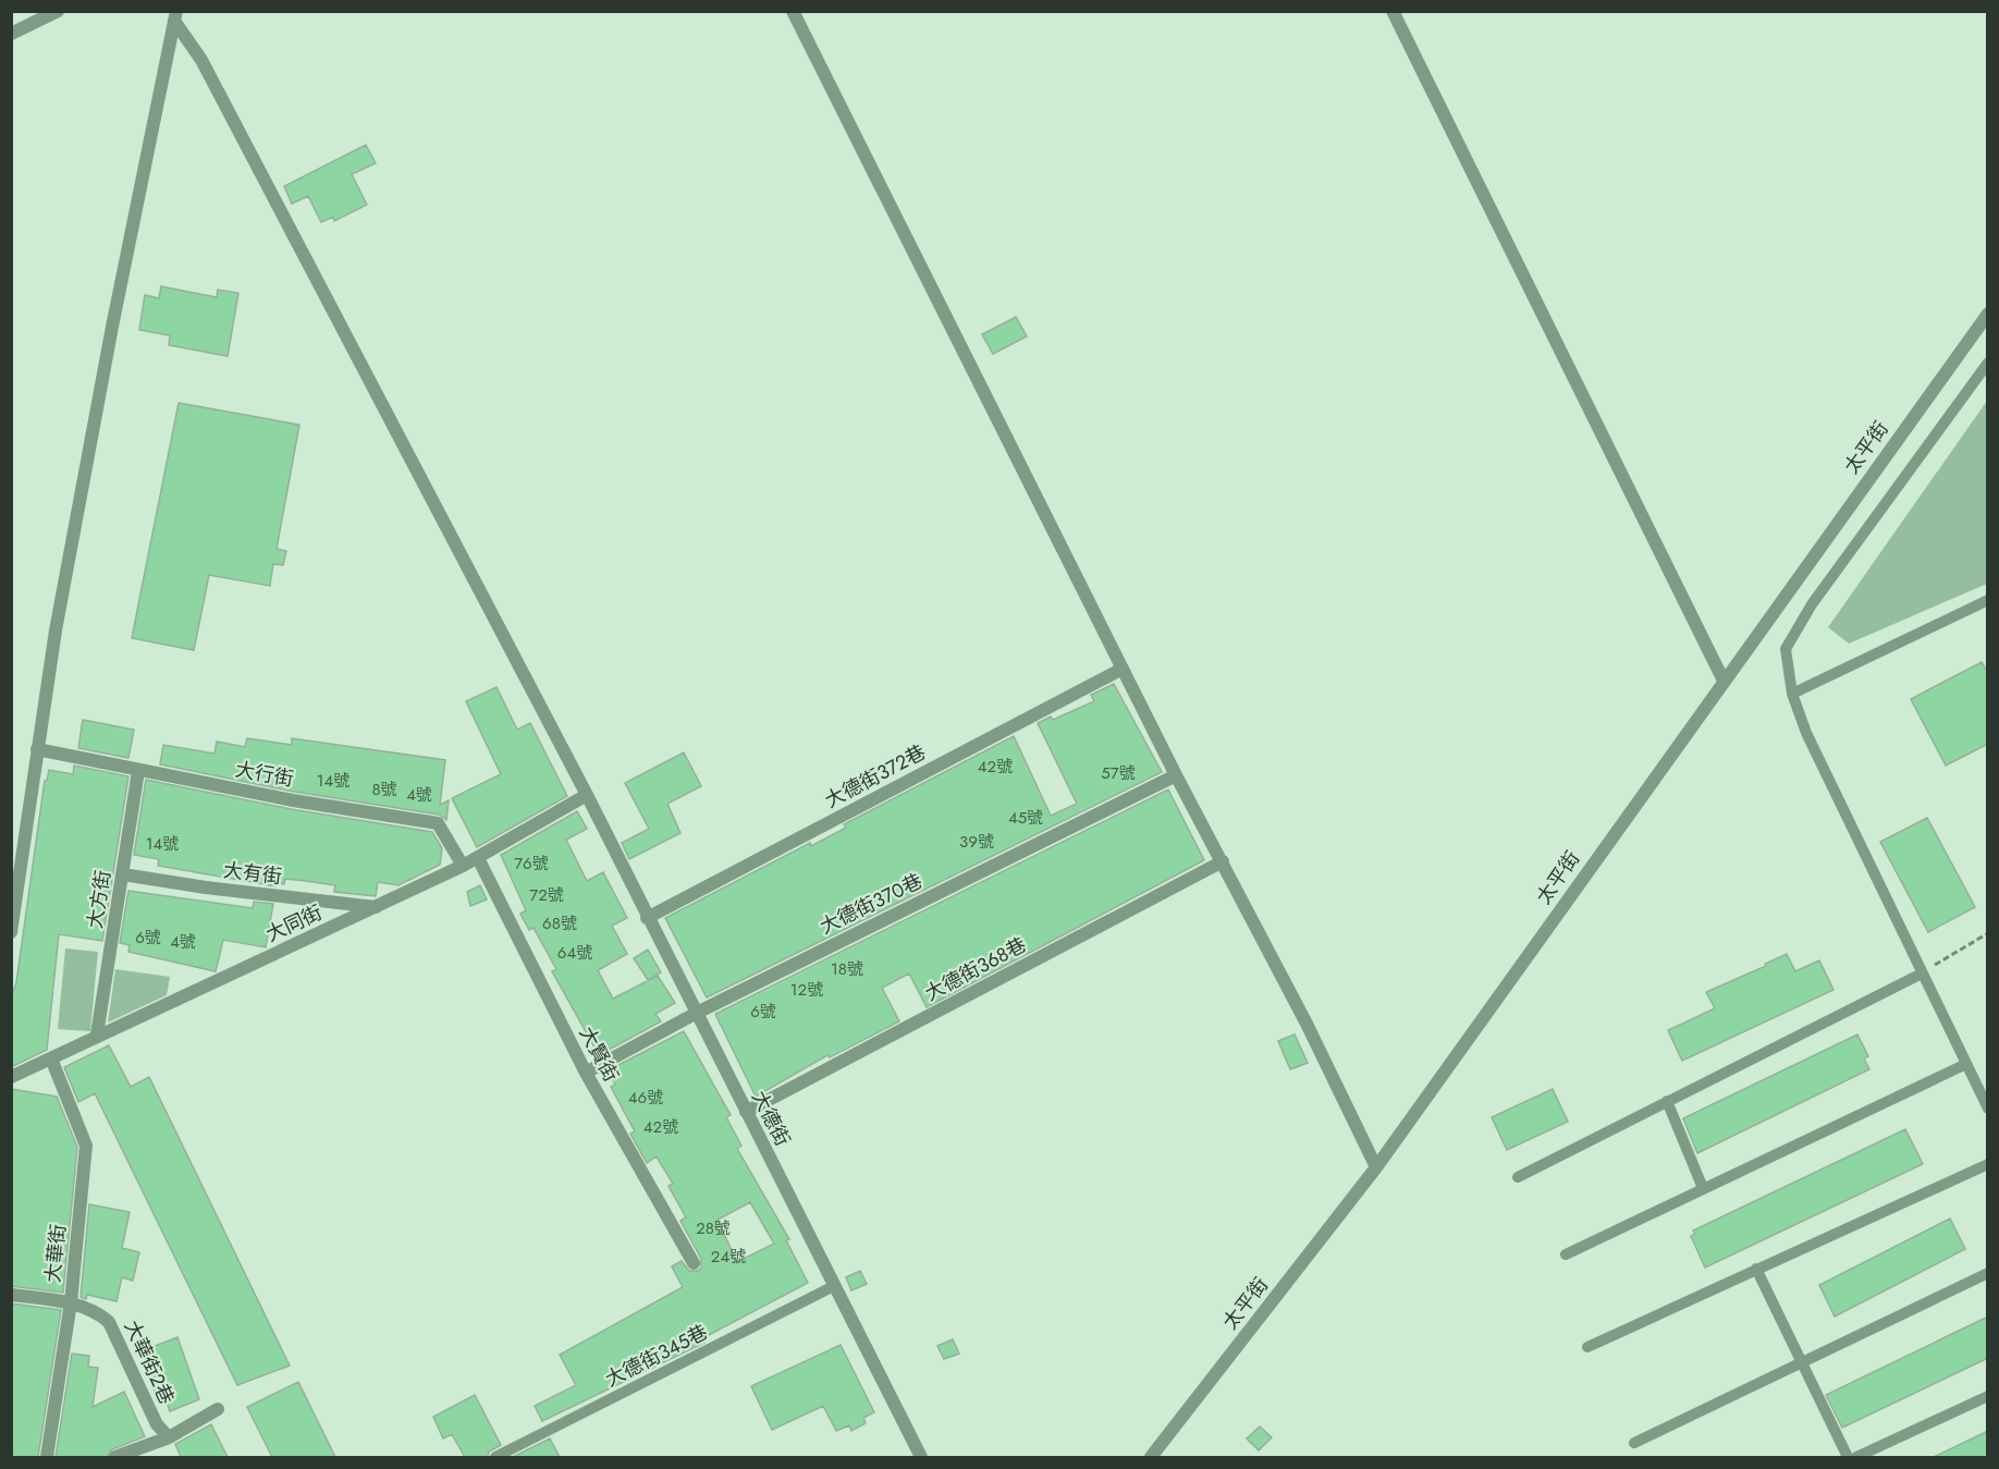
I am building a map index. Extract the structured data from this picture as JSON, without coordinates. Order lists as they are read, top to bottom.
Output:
{
  "streets": {
    "street": [
      "太平街",
      "大行街",
      "大德街372巷",
      "大有街",
      "大方街",
      "大德街370巷",
      "大同街",
      "大德街368巷",
      "大賢街",
      "大德街",
      "大華街",
      "大華街2巷"
    ],
    "lane": ["大德街345巷"]
  },
  "crossings": [
    ["大行街", "大方街"],
    ["大行街", "大同街"],
    ["大德街372巷", "大德街"],
    ["大有街", "大方街"],
    ["大有街", "大同街"],
    ["大方街", "大同街"],
    ["大德街370巷", "大賢街"],
    ["大德街370巷", "大德街"],
    ["大同街", "大賢街"],
    ["大同街", "大德街"],
    ["大同街", "大華街"],
    ["大德街368巷", "大德街"],
    ["大德街", "大德街345巷"],
    ["大華街", "大華街2巷"]
  ],
  "house_numbers": [
    "42號",
    "57號",
    "14號",
    "8號",
    "4號",
    "45號",
    "39號",
    "14號",
    "76號",
    "72號",
    "68號",
    "6號",
    "4號",
    "64號",
    "18號",
    "12號",
    "6號",
    "46號",
    "42號",
    "28號",
    "24號"
  ]
}
